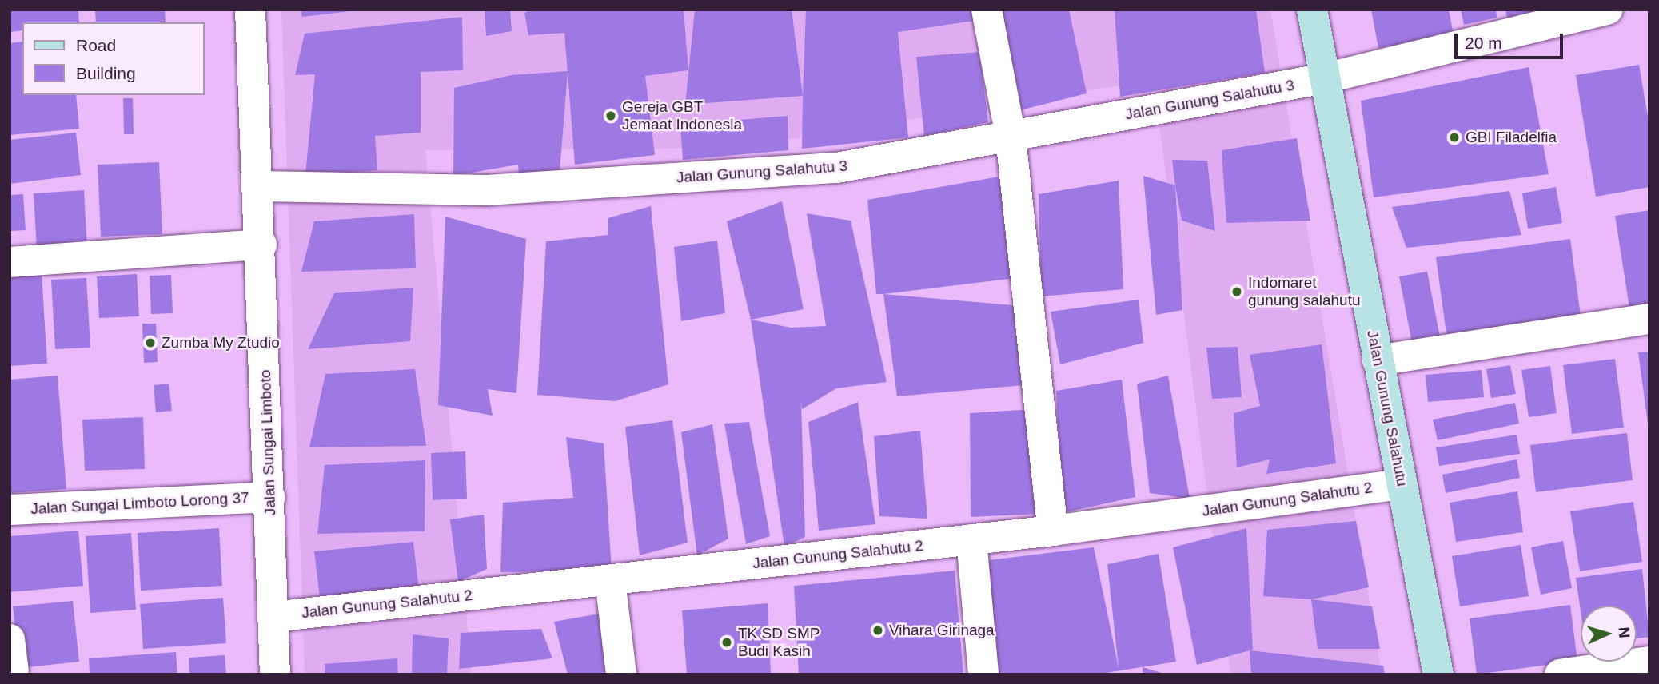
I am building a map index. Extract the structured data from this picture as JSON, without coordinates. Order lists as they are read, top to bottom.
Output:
{
  "streets": {
    "street": [
      "Jalan Gunung Salahutu 3",
      "Jalan Gunung Salahutu",
      "Jalan Sungai Limboto",
      "Jalan Gunung Salahutu 2",
      "Jalan Sungai Limboto Lorong 37"
    ]
  },
  "crossings": [
    ["Jalan Gunung Salahutu 3", "Jalan Gunung Salahutu"],
    ["Jalan Gunung Salahutu 3", "Jalan Sungai Limboto"],
    ["Jalan Gunung Salahutu", "Jalan Gunung Salahutu 2"],
    ["Jalan Sungai Limboto", "Jalan Gunung Salahutu 2"],
    ["Jalan Sungai Limboto", "Jalan Sungai Limboto Lorong 37"]
  ],
  "places": [
    "Gereja GBT Jemaat Indonesia",
    "GBI Filadelfia",
    "Indomaret gunung salahutu",
    "Zumba My Ztudio",
    "Vihara Girinaga",
    "TK SD SMP Budi Kasih"
  ],
  "legend": ["Road", "Building"],
  "scale_bar": "20 m",
  "north": "right"
}
